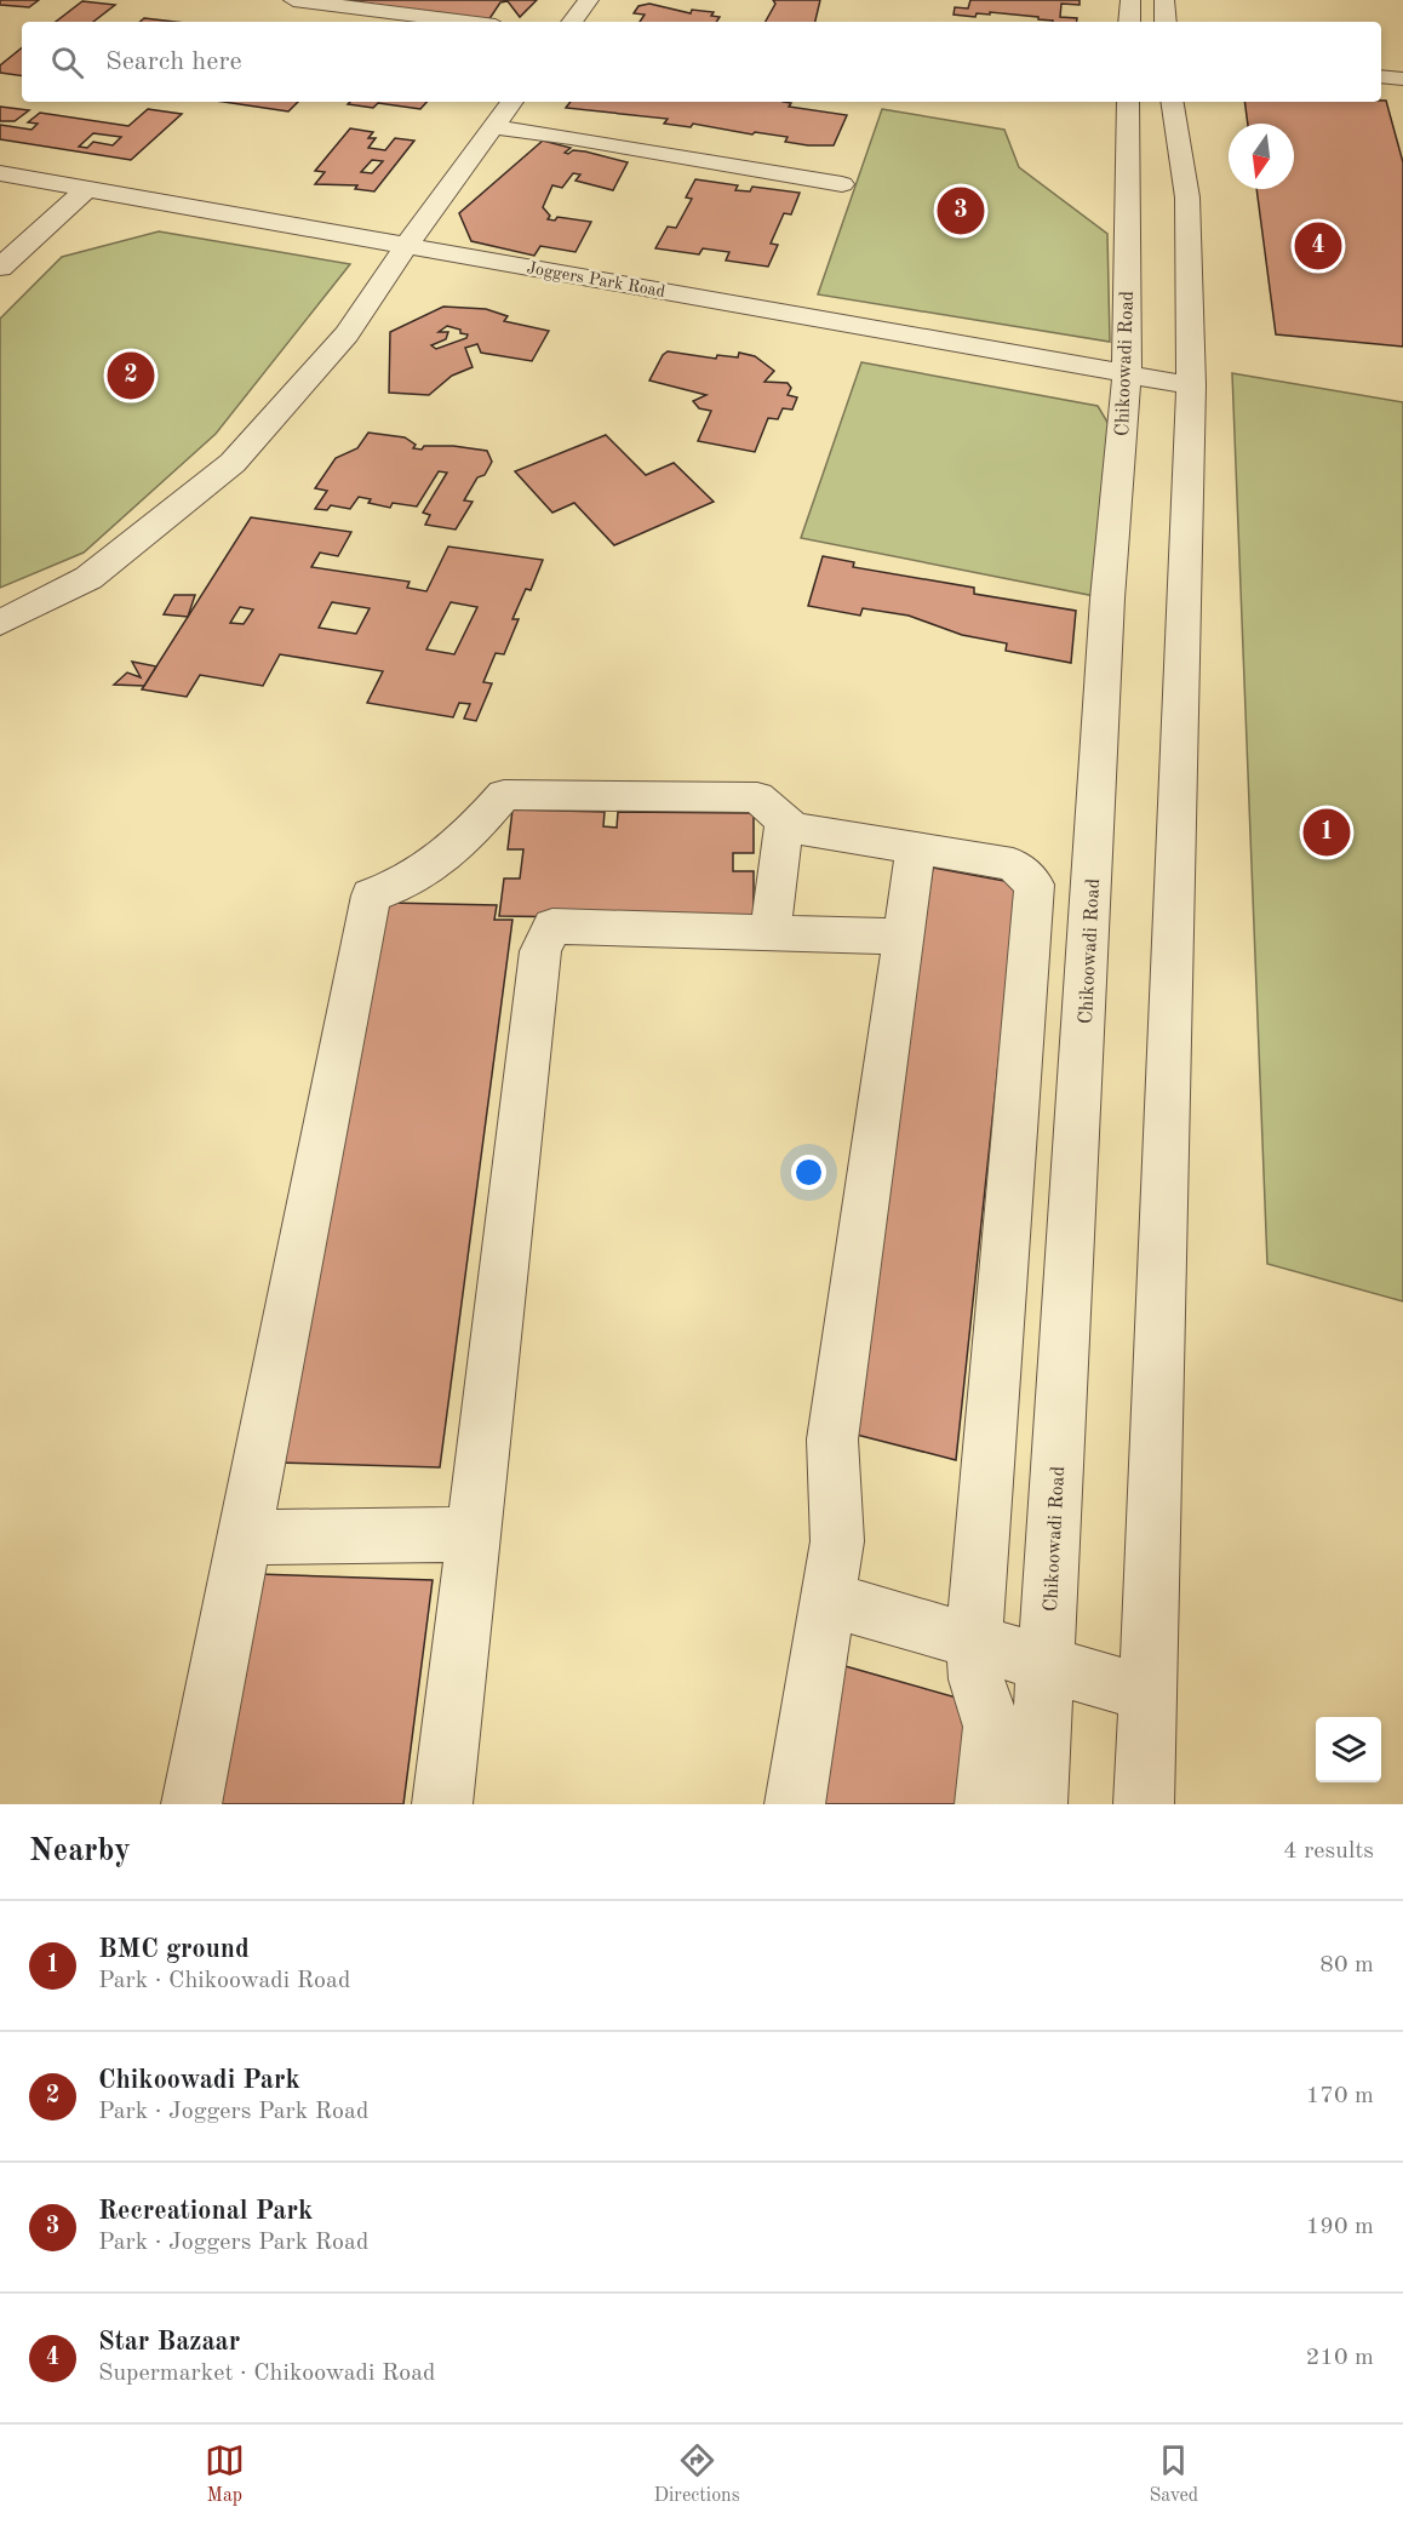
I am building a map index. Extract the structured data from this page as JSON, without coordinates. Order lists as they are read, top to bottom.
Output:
{
  "streets": {
    "street": ["Joggers Park Road", "Chikoowadi Road"]
  },
  "crossings": [
    ["Joggers Park Road", "Chikoowadi Road"]
  ],
  "north": "bottom",
  "page": {
    "search": "Search here",
    "pins": [
      "3",
      "4",
      "2",
      "1"
    ],
    "heading": ["Nearby", "4 results"],
    "list": [
      {
        "mark": "1",
        "name": "BMC ground",
        "note": "Park · Chikoowadi Road",
        "value": "80 m"
      },
      {
        "mark": "2",
        "name": "Chikoowadi Park",
        "note": "Park · Joggers Park Road",
        "value": "170 m"
      },
      {
        "mark": "3",
        "name": "Recreational Park",
        "note": "Park · Joggers Park Road",
        "value": "190 m"
      },
      {
        "mark": "4",
        "name": "Star Bazaar",
        "note": "Supermarket · Chikoowadi Road",
        "value": "210 m"
      }
    ],
    "nav": ["Map", "Directions", "Saved"]
  }
}
